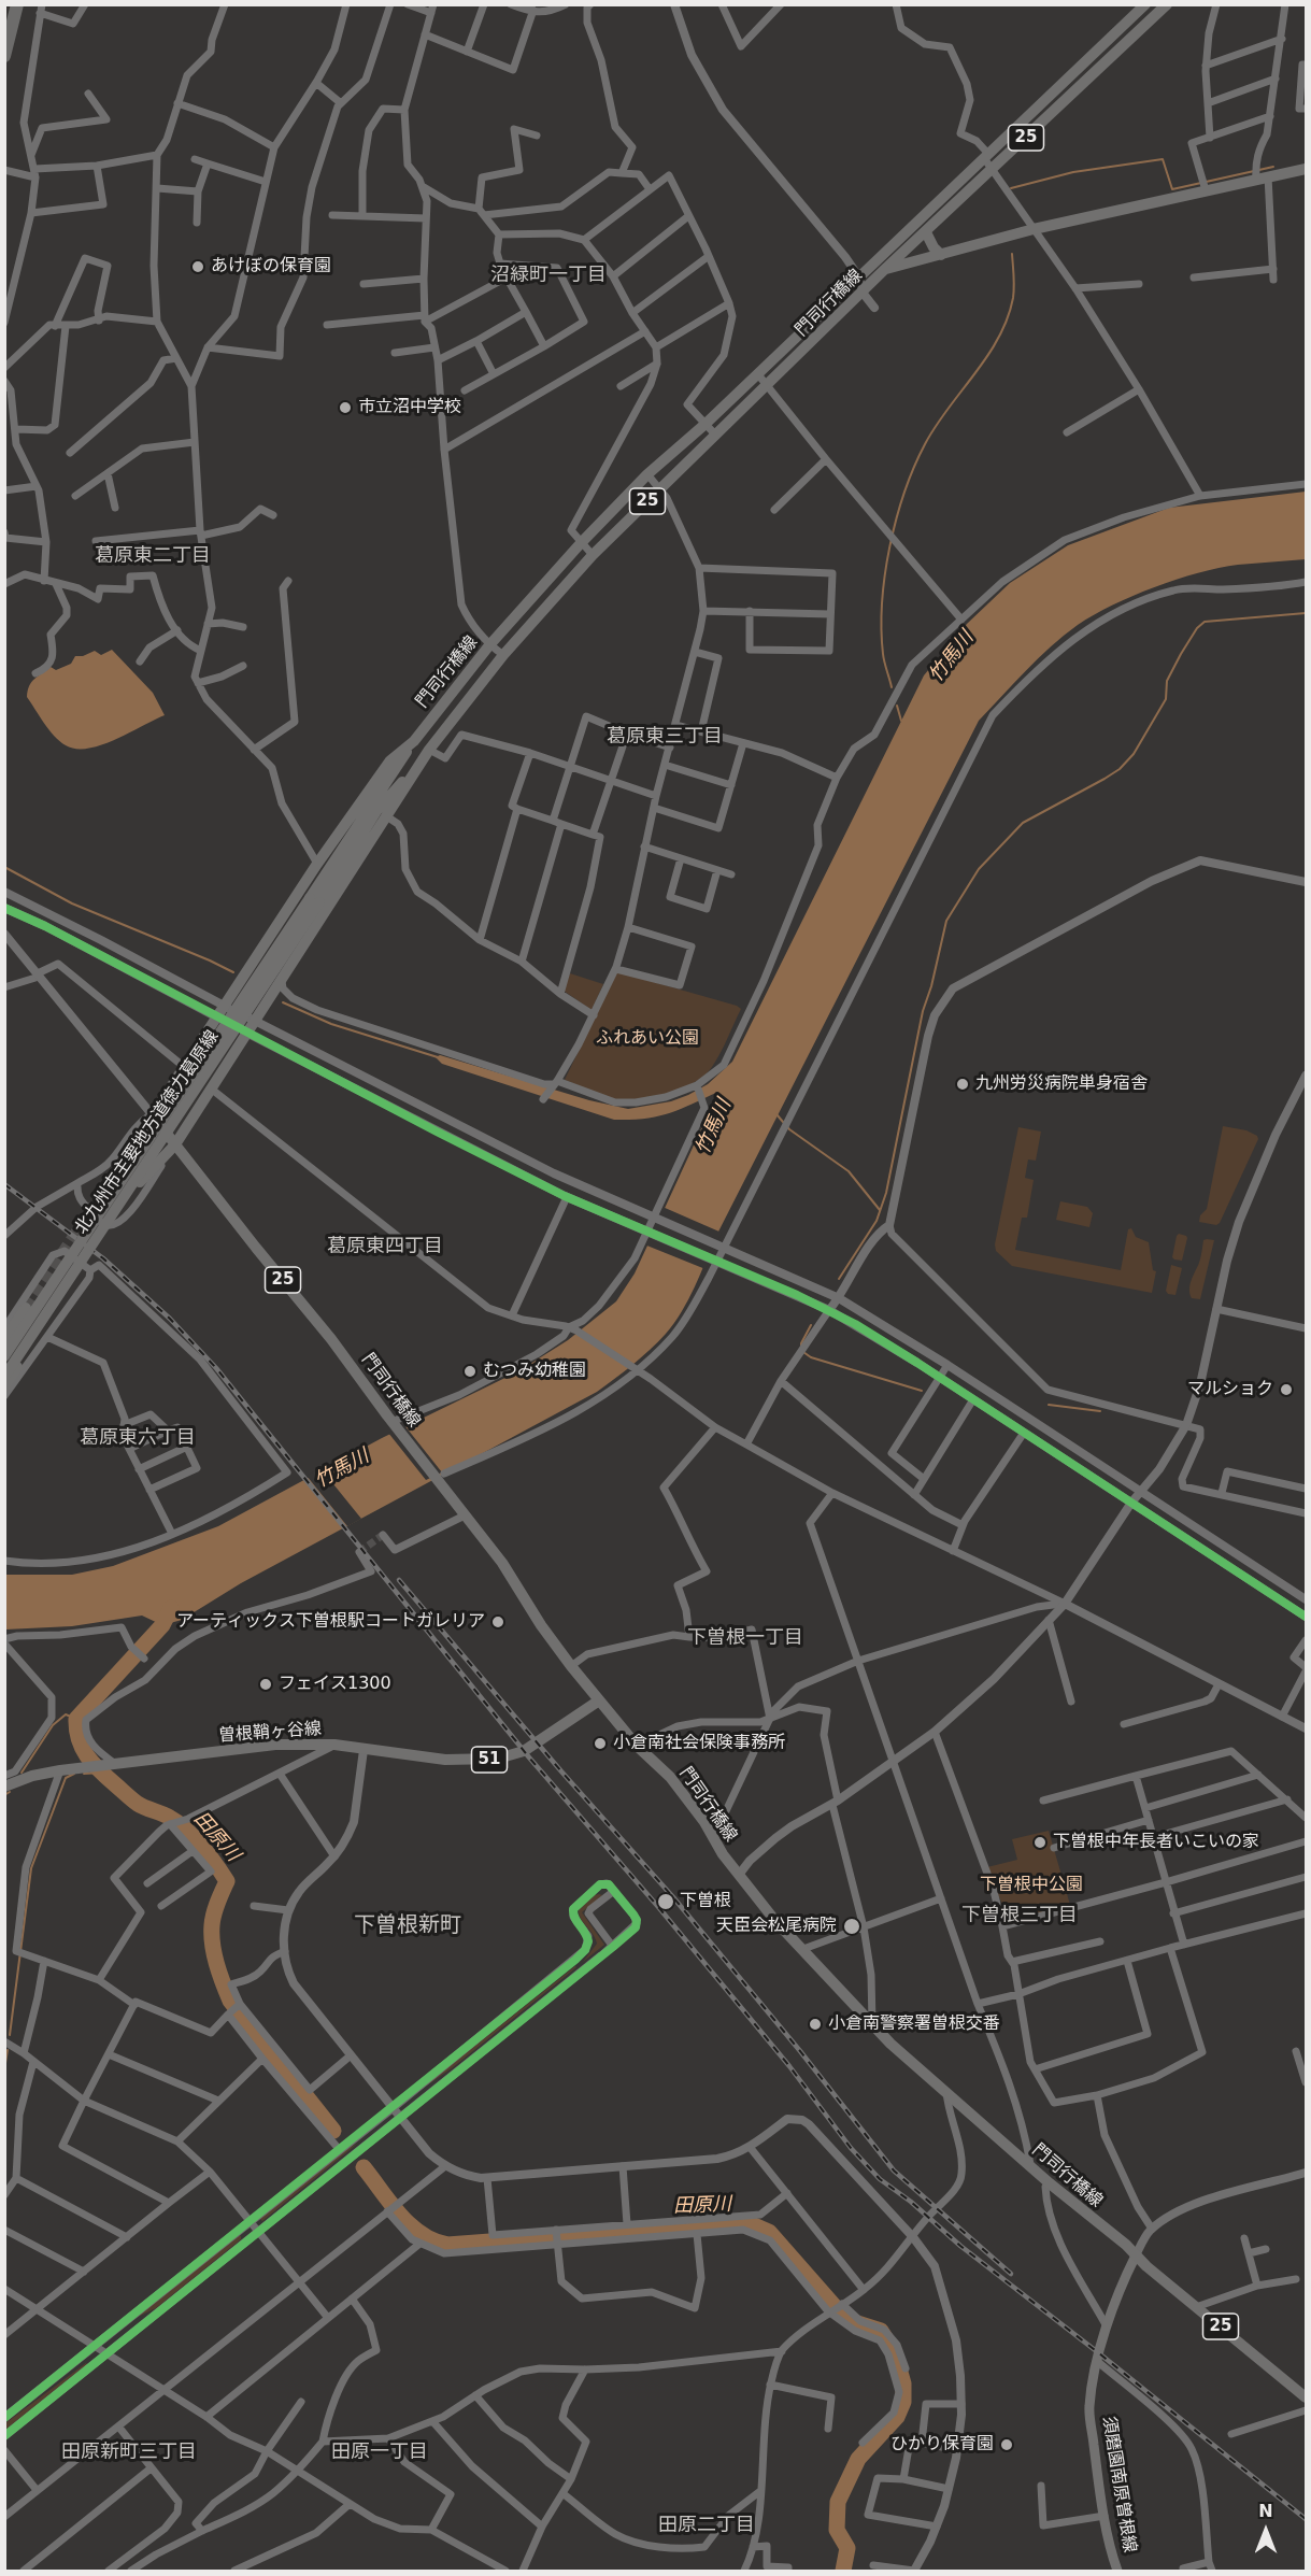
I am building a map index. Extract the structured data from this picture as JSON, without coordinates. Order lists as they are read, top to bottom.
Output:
{
  "streets": {
    "main road": [
      "25",
      "門司行橋線",
      "北九州市主要地方道徳力葛原線",
      "曽根鞘ヶ谷線",
      "51",
      "須磨園南原曽根線"
    ]
  },
  "crossings": [
    ["門司行橋線", "北九州市主要地方道徳力葛原線"],
    ["門司行橋線", "曽根鞘ヶ谷線"],
    ["門司行橋線", "須磨園南原曽根線"]
  ],
  "districts": [
    "沼緑町一丁目",
    "葛原東二丁目",
    "葛原東三丁目",
    "葛原東四丁目",
    "葛原東六丁目",
    "下曽根一丁目",
    "下曽根三丁目",
    "下曽根新町",
    "田原新町三丁目",
    "田原一丁目",
    "田原二丁目"
  ],
  "water": ["竹馬川", "田原川"],
  "parks": ["ふれあい公園", "下曽根中公園"],
  "places": [
    "あけぼの保育園",
    "市立沼中学校",
    "九州労災病院単身宿舎",
    "むつみ幼稚園",
    "マルショク",
    "アーティックス下曽根駅コートガレリア",
    "フェイス1300",
    "小倉南社会保険事務所",
    "下曽根中年長者いこいの家",
    "下曽根",
    "天臣会松尾病院",
    "小倉南警察署曽根交番",
    "ひかり保育園"
  ],
  "north": "top"
}
